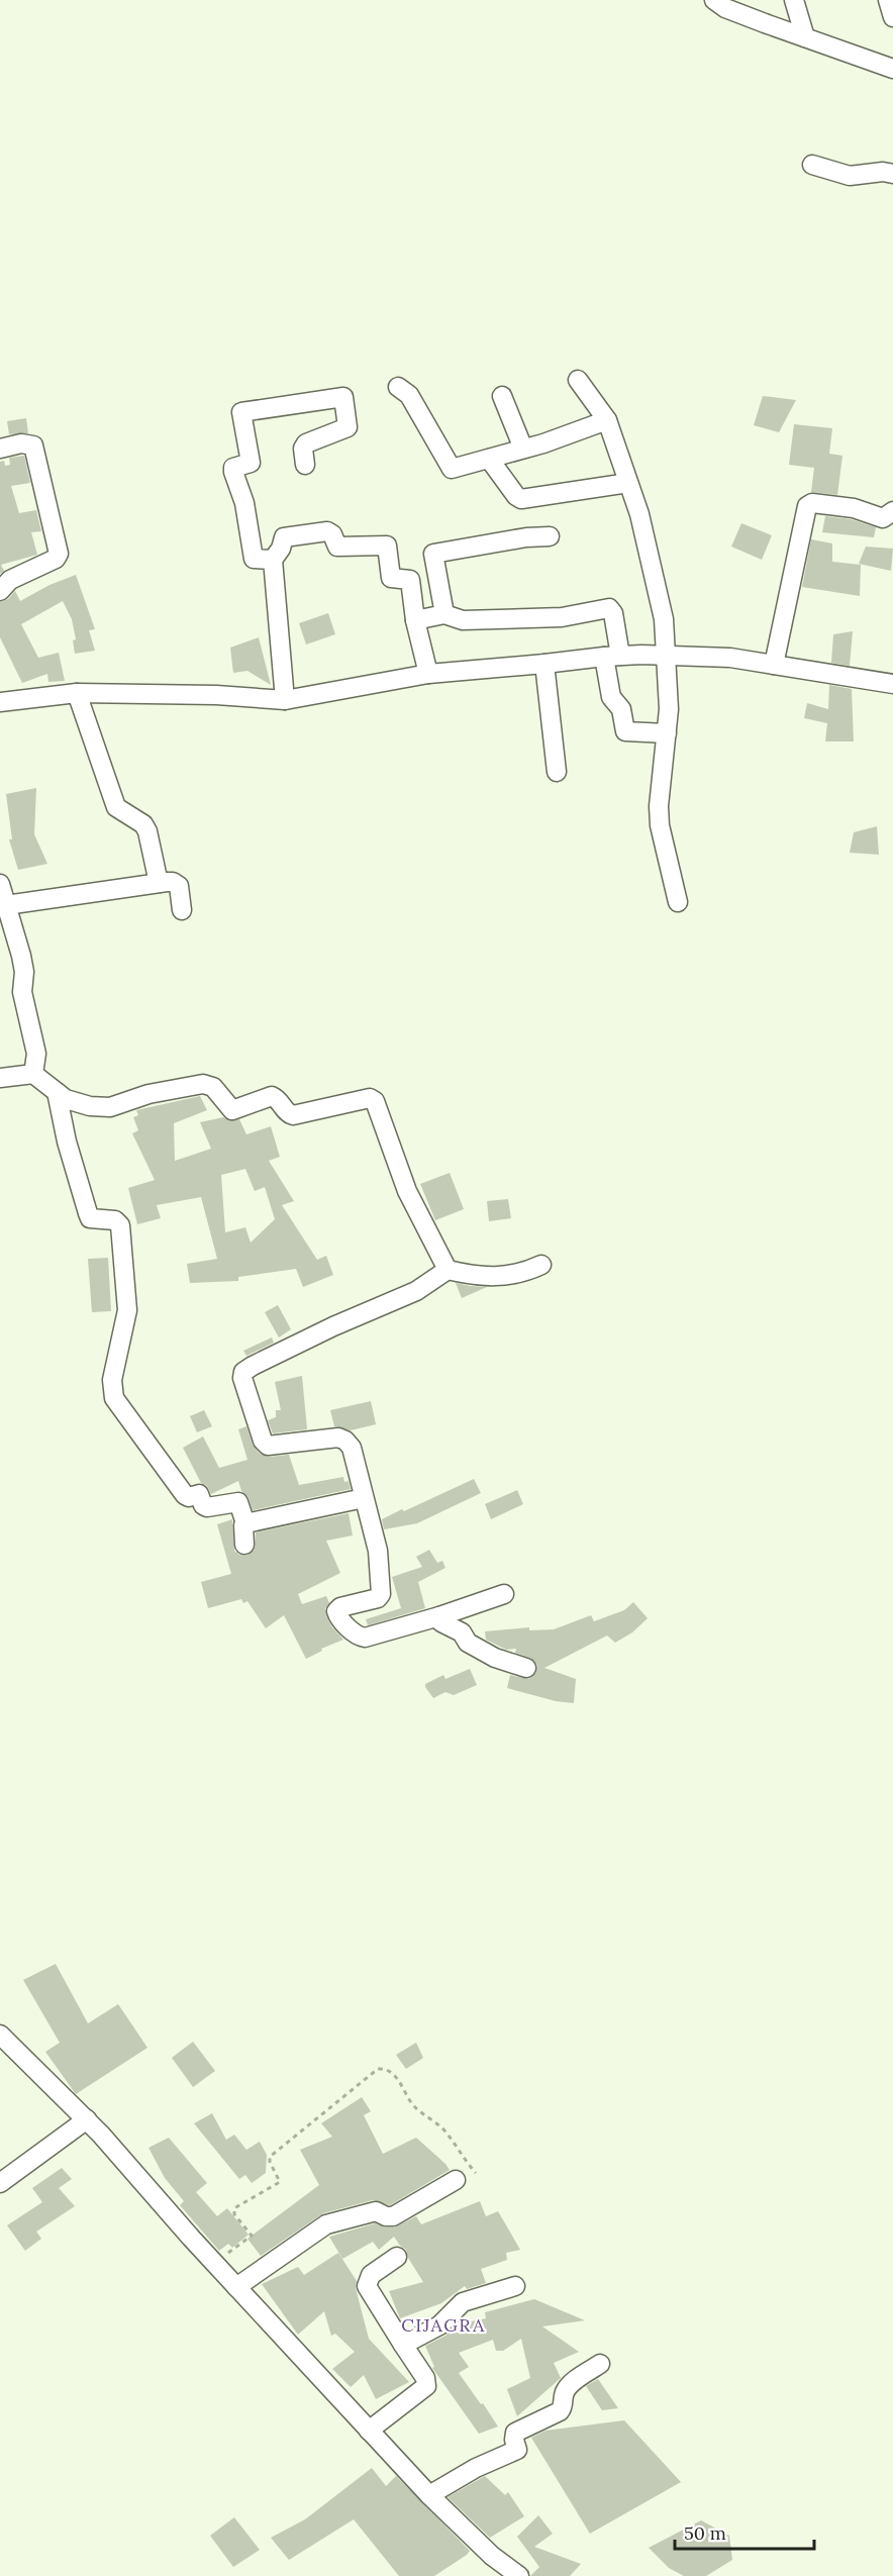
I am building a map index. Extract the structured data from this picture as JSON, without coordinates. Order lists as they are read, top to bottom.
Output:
{
  "districts": ["CIJAGRA"],
  "scale_bar": "50 m"
}
